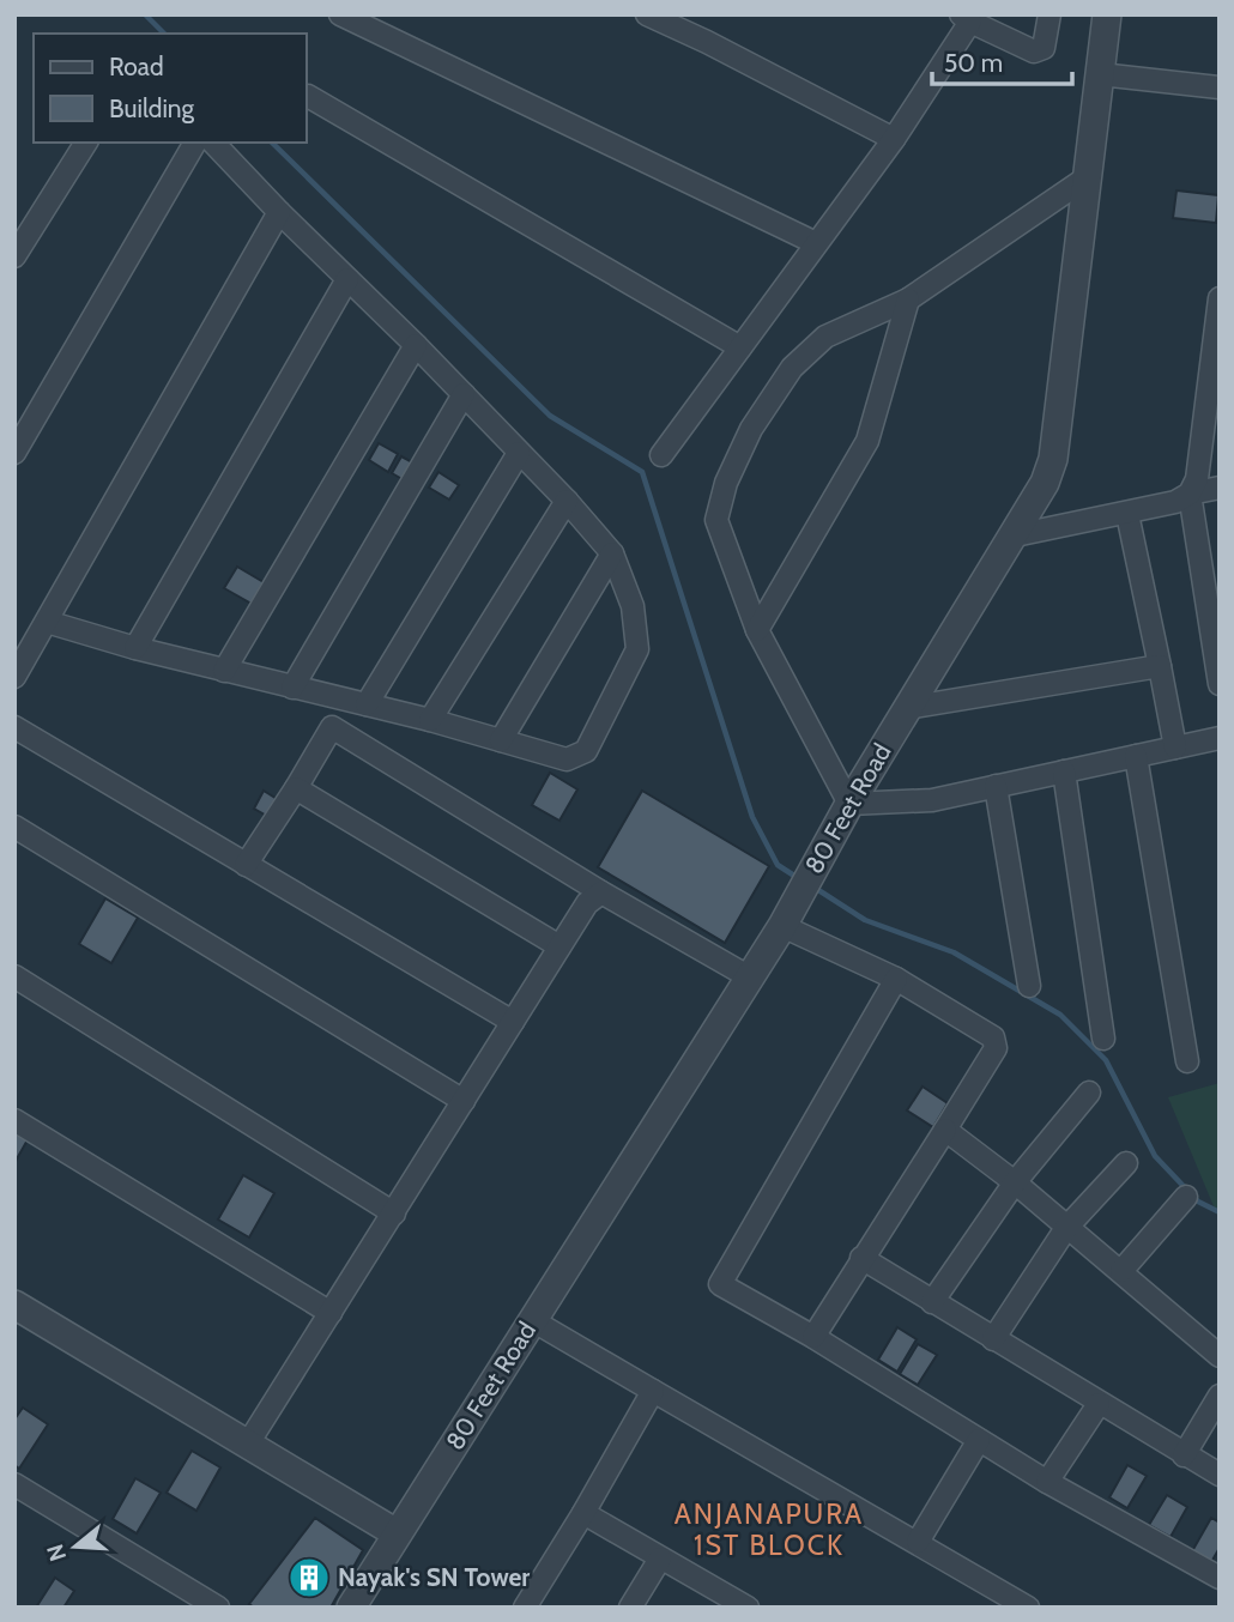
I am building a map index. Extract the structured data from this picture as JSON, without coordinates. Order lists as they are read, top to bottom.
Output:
{
  "streets": {
    "street": ["80 Feet Road"]
  },
  "districts": ["ANJANAPURA 1ST BLOCK"],
  "places": {
    "building": ["Nayak's SN Tower"]
  },
  "legend": ["Road", "Building"],
  "scale_bar": "50 m",
  "north": "left"
}
